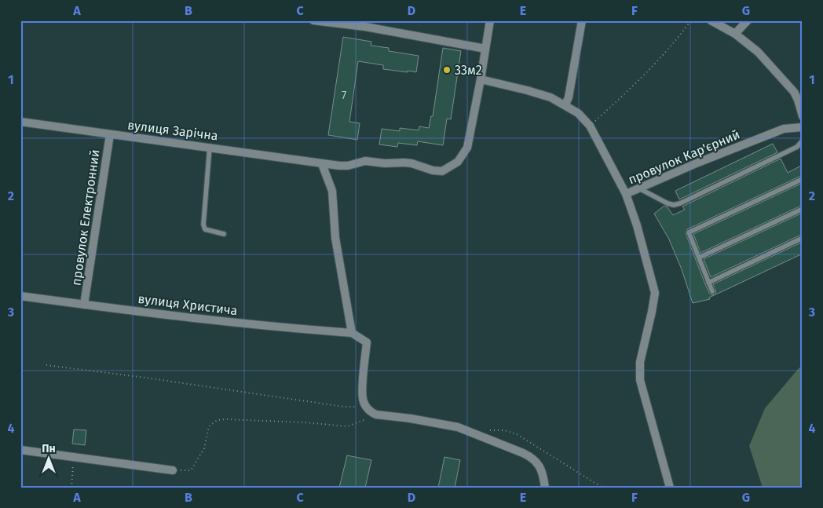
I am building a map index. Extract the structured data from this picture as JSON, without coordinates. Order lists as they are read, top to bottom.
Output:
{
  "streets": {
    "street": [
      "вулиця Зарічна",
      "провулок Кар'єрний",
      "провулок Електронний",
      "вулиця Христича"
    ]
  },
  "crossings": [
    ["вулиця Зарічна", "провулок Кар'єрний"],
    ["вулиця Зарічна", "провулок Електронний"],
    ["провулок Електронний", "вулиця Христича"]
  ],
  "places": ["33м2"],
  "house_numbers": ["7"],
  "north": "top",
  "grid": {
    "columns": [
      "A",
      "B",
      "C",
      "D",
      "E",
      "F",
      "G"
    ],
    "rows": [
      "1",
      "2",
      "3",
      "4"
    ]
  }
}
